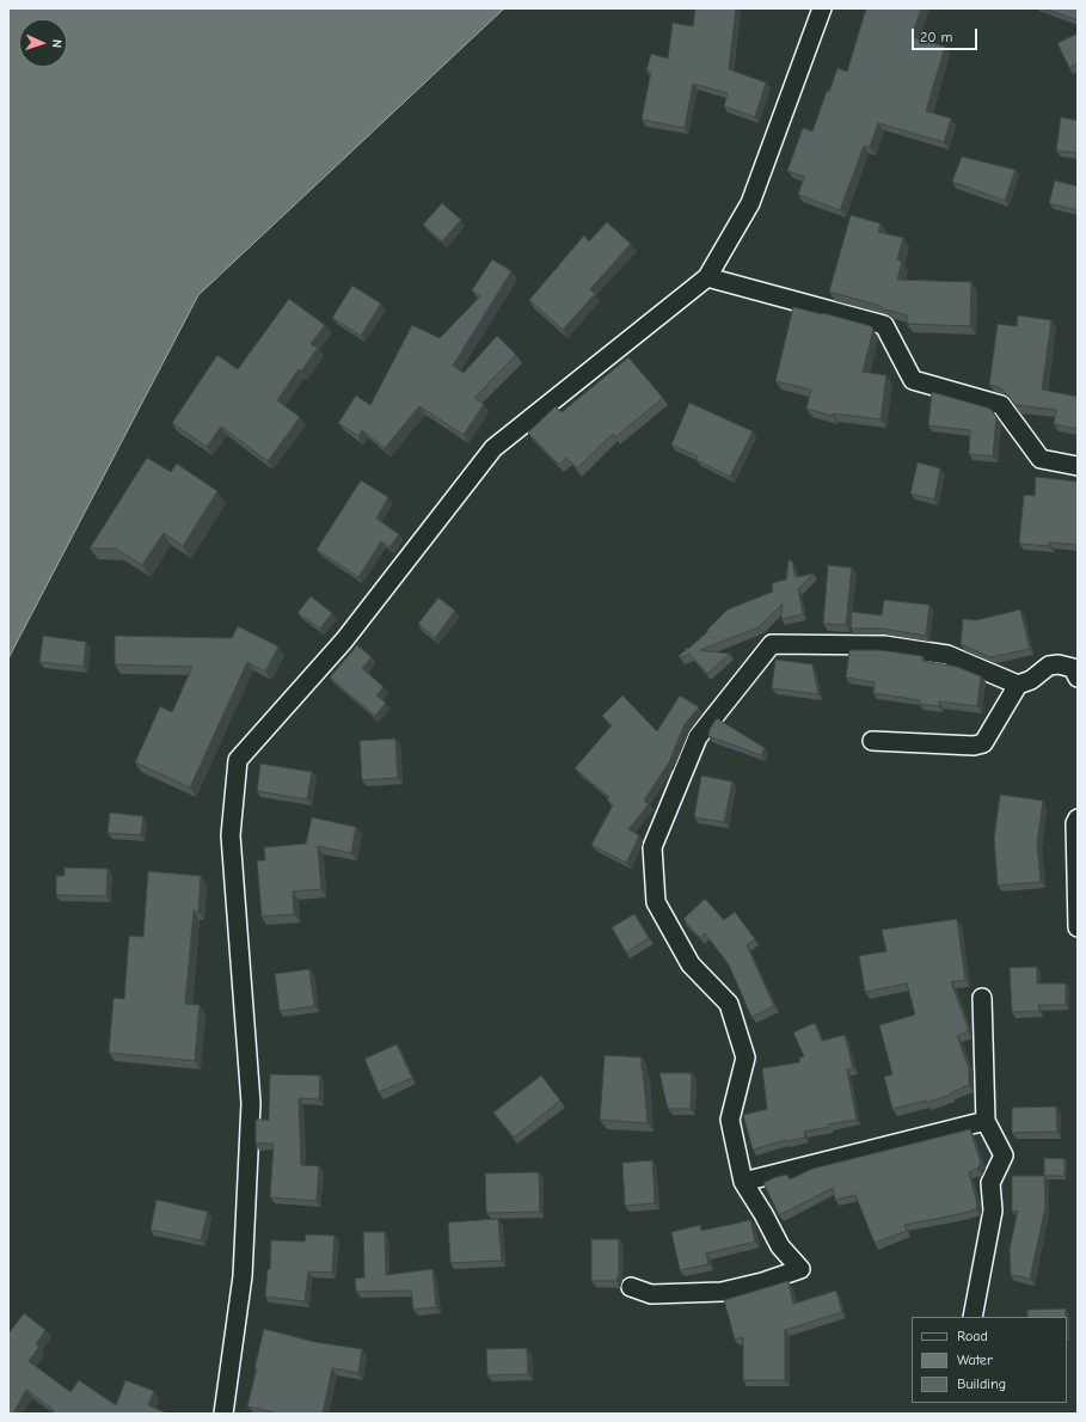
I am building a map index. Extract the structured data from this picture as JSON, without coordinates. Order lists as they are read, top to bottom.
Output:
{
  "legend": ["Road", "Water", "Building"],
  "scale_bar": "20 m",
  "north": "right"
}
